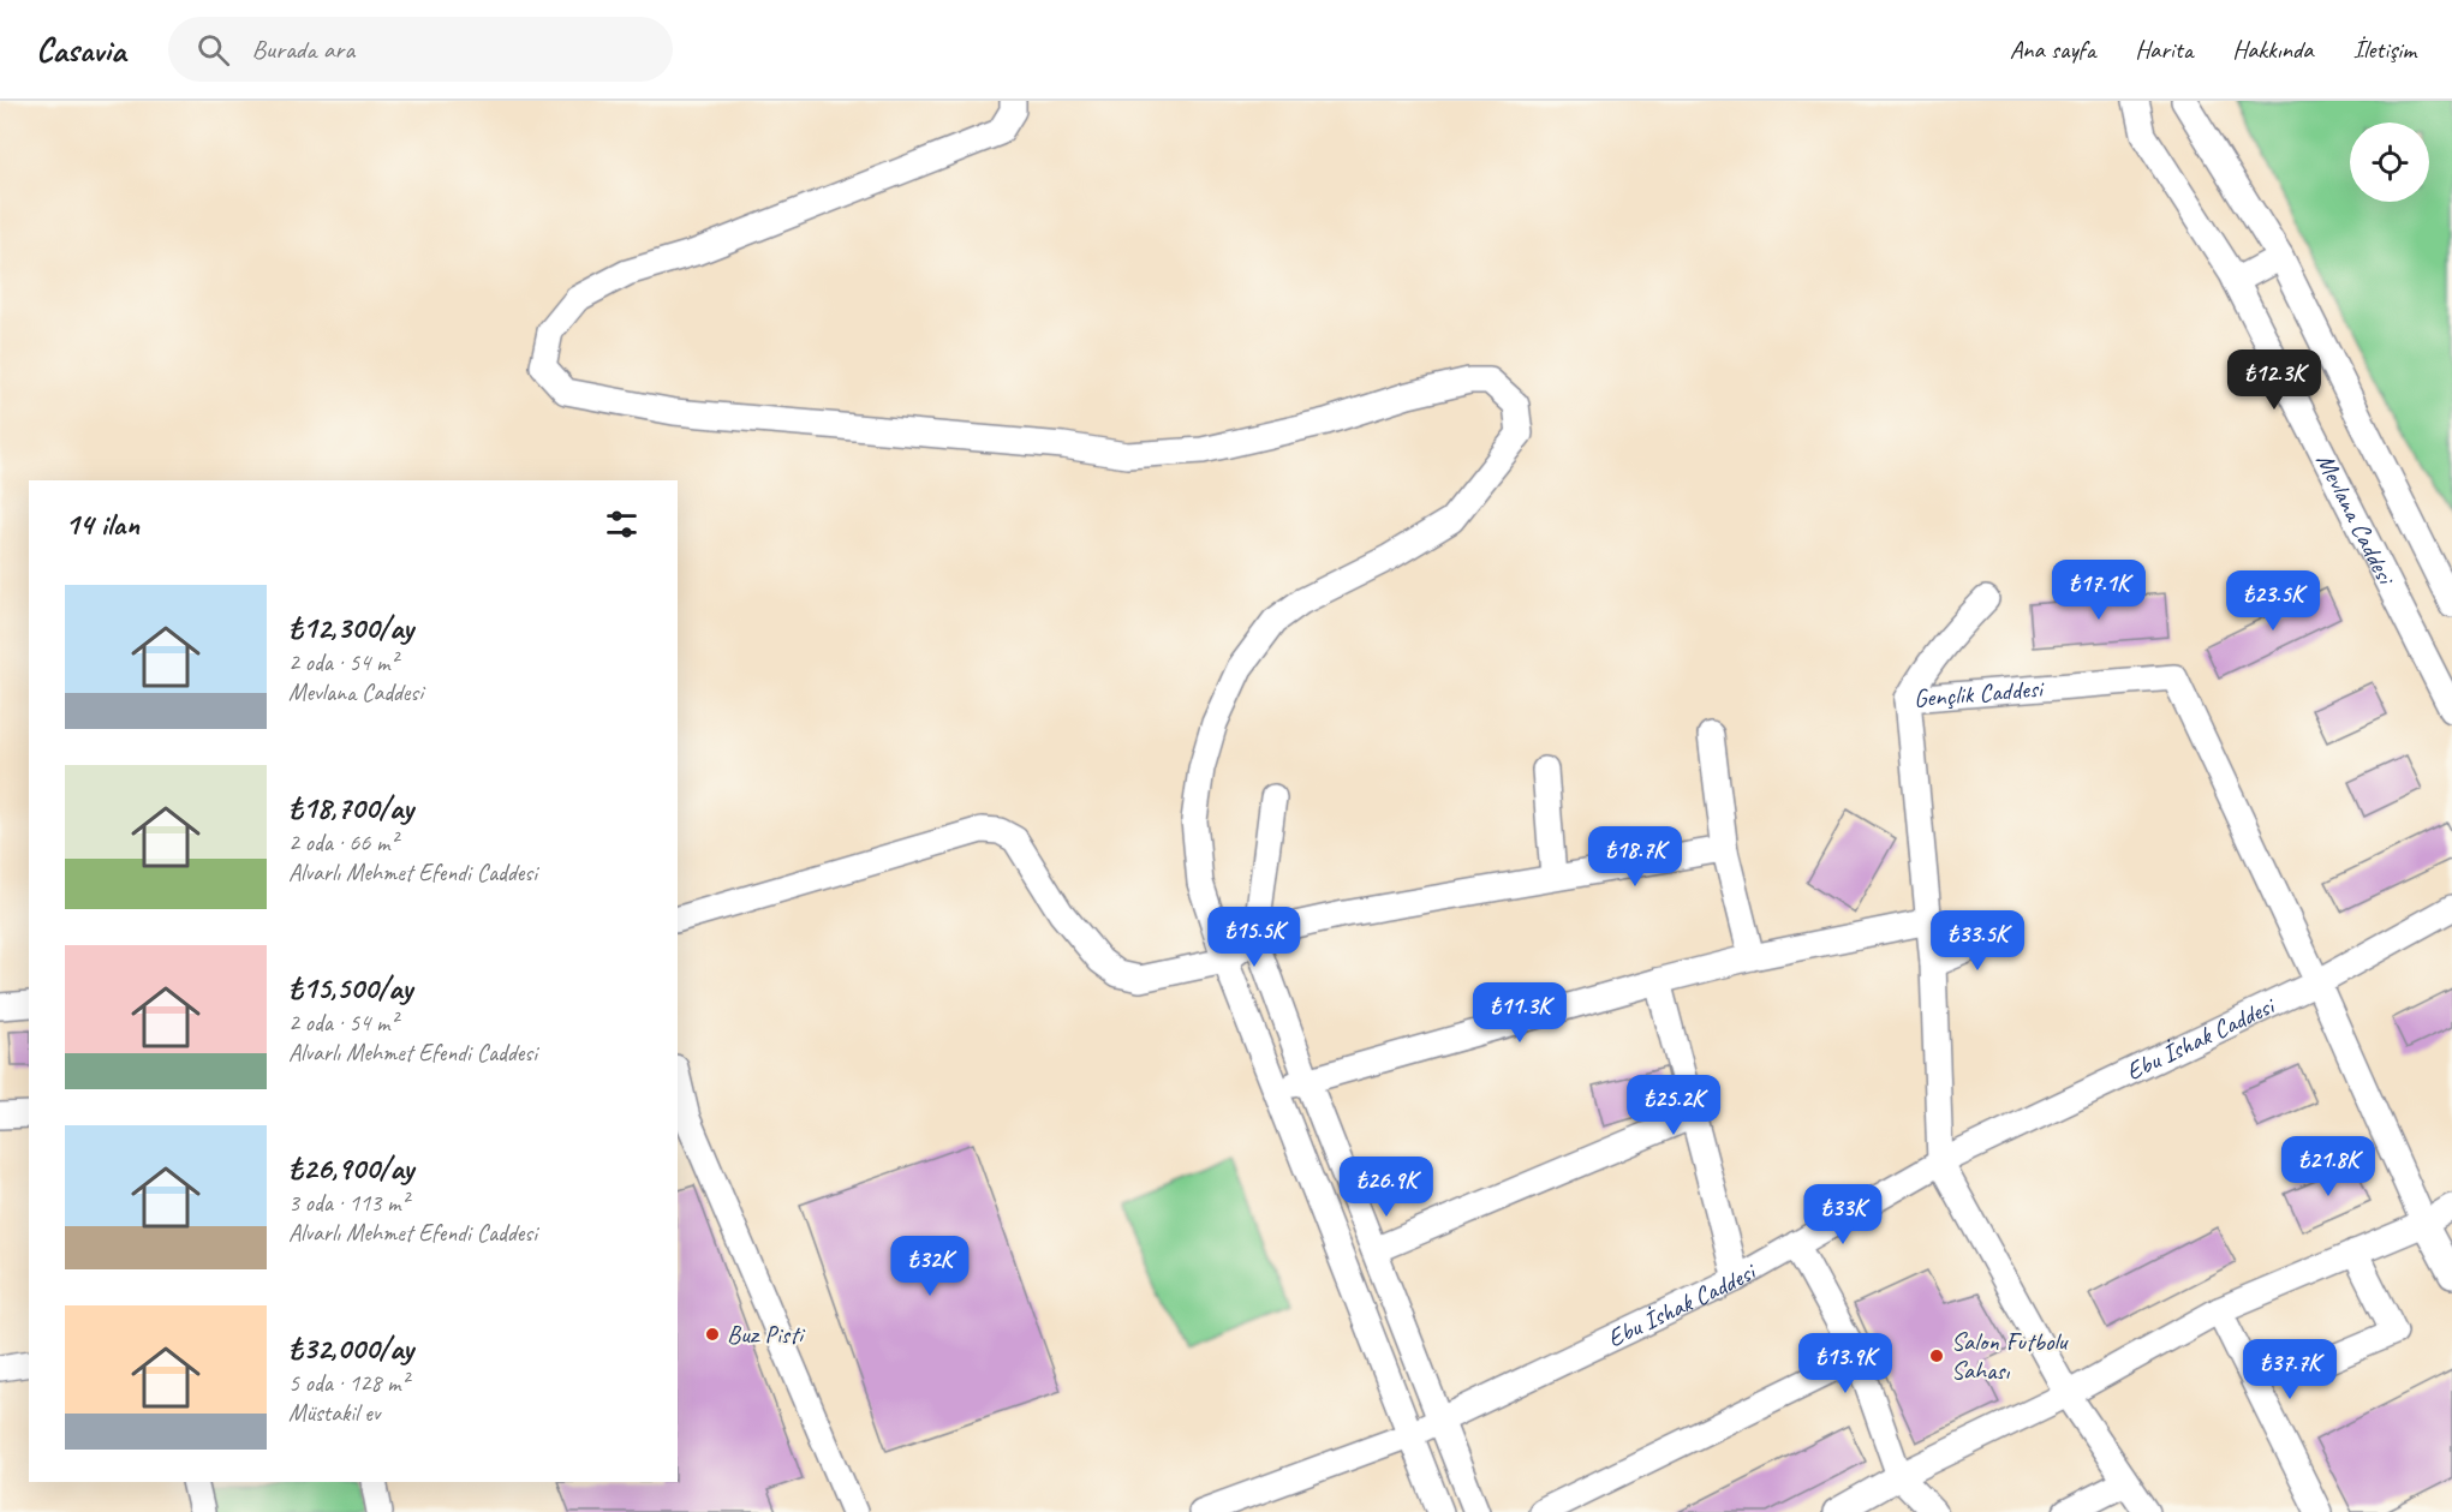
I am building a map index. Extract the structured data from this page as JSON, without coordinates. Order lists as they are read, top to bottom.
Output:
{
  "streets": {
    "street": ["Mevlana Caddesi", "Gençlik Caddesi", "Ebu İshak Caddesi"]
  },
  "crossings": [
    ["Gençlik Caddesi", "Ebu İshak Caddesi"]
  ],
  "places": ["Buz Pisti", "Salon Futbolu Sahası"],
  "page": {
    "header": "Casavia",
    "search": "Burada ara",
    "nav": [
      "Ana sayfa",
      "Harita",
      "Hakkında",
      "İletişim"
    ],
    "price": [
      "₺12.3K",
      "₺17.1K",
      "₺23.5K",
      "₺18.7K",
      "₺15.5K",
      "₺33.5K",
      "₺11.3K",
      "₺25.2K",
      "₺21.8K",
      "₺26.9K",
      "₺33K",
      "₺32K",
      "₺13.9K",
      "₺37.7K"
    ],
    "heading": "14 ilan",
    "list": [
      {
        "name": "₺12,300/ay",
        "note": "2 oda · 54 m² · Mevlana Caddesi"
      },
      {
        "name": "₺18,700/ay",
        "note": "2 oda · 66 m² · Alvarlı Mehmet Efendi Caddesi"
      },
      {
        "name": "₺15,500/ay",
        "note": "2 oda · 54 m² · Alvarlı Mehmet Efendi Caddesi"
      },
      {
        "name": "₺26,900/ay",
        "note": "3 oda · 113 m² · Alvarlı Mehmet Efendi Caddesi"
      },
      {
        "name": "₺32,000/ay",
        "note": "5 oda · 128 m² · Müstakil ev"
      }
    ]
  }
}
